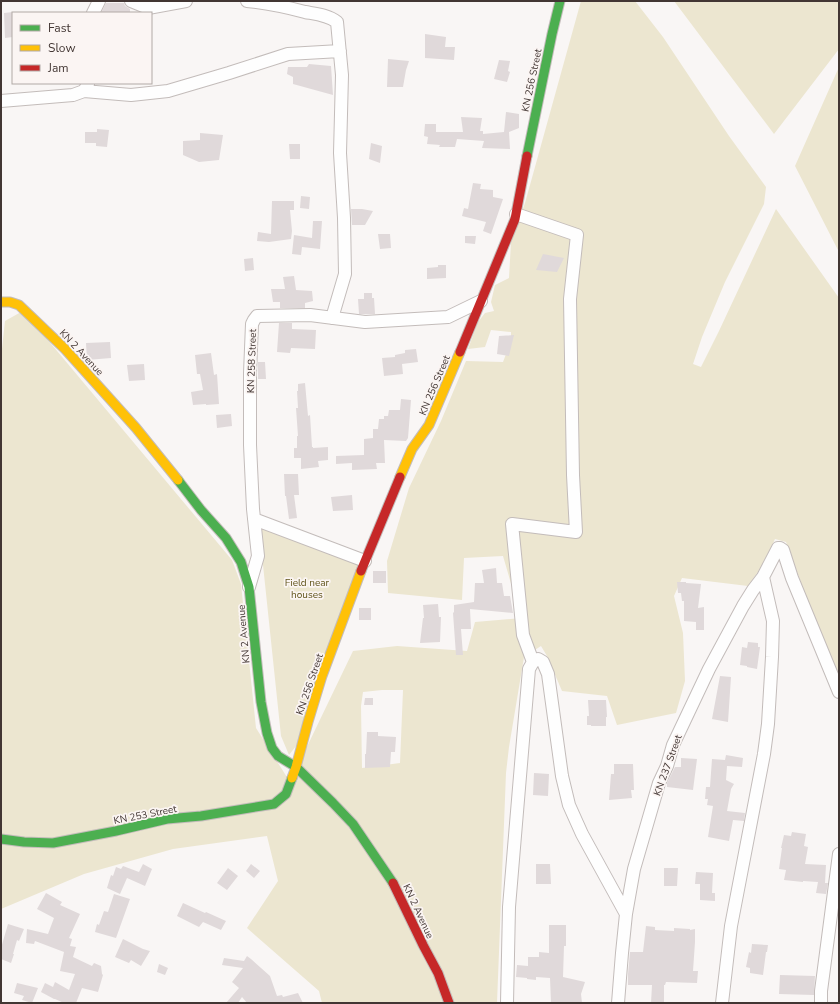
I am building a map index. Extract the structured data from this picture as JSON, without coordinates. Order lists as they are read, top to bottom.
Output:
{
  "streets": {
    "street": [
      "KN 256 Street",
      "KN 2 Avenue",
      "KN 258 Street",
      "KN 237 Street",
      "KN 253 Street"
    ]
  },
  "crossings": [
    ["KN 256 Street", "KN 2 Avenue"],
    ["KN 256 Street", "KN 258 Street"],
    ["KN 256 Street", "KN 253 Street"],
    ["KN 2 Avenue", "KN 258 Street"],
    ["KN 2 Avenue", "KN 253 Street"]
  ],
  "parks": ["Field near houses"],
  "legend": ["Fast", "Slow", "Jam"]
}
